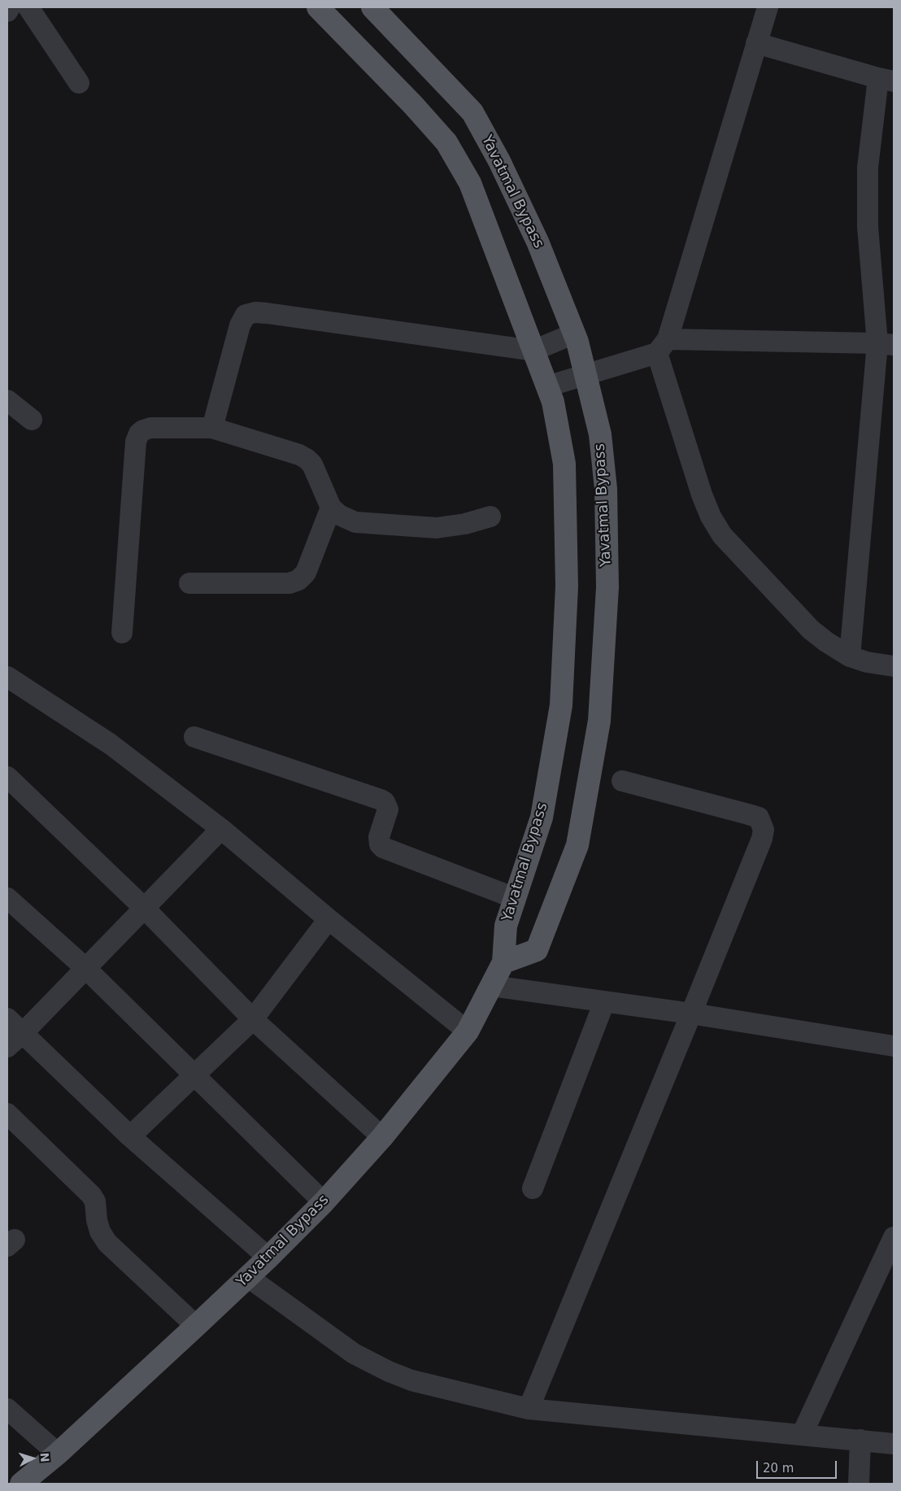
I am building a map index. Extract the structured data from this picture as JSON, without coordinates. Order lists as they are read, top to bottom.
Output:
{
  "streets": {
    "main road": ["Yavatmal Bypass"]
  },
  "scale_bar": "20 m",
  "north": "right"
}
